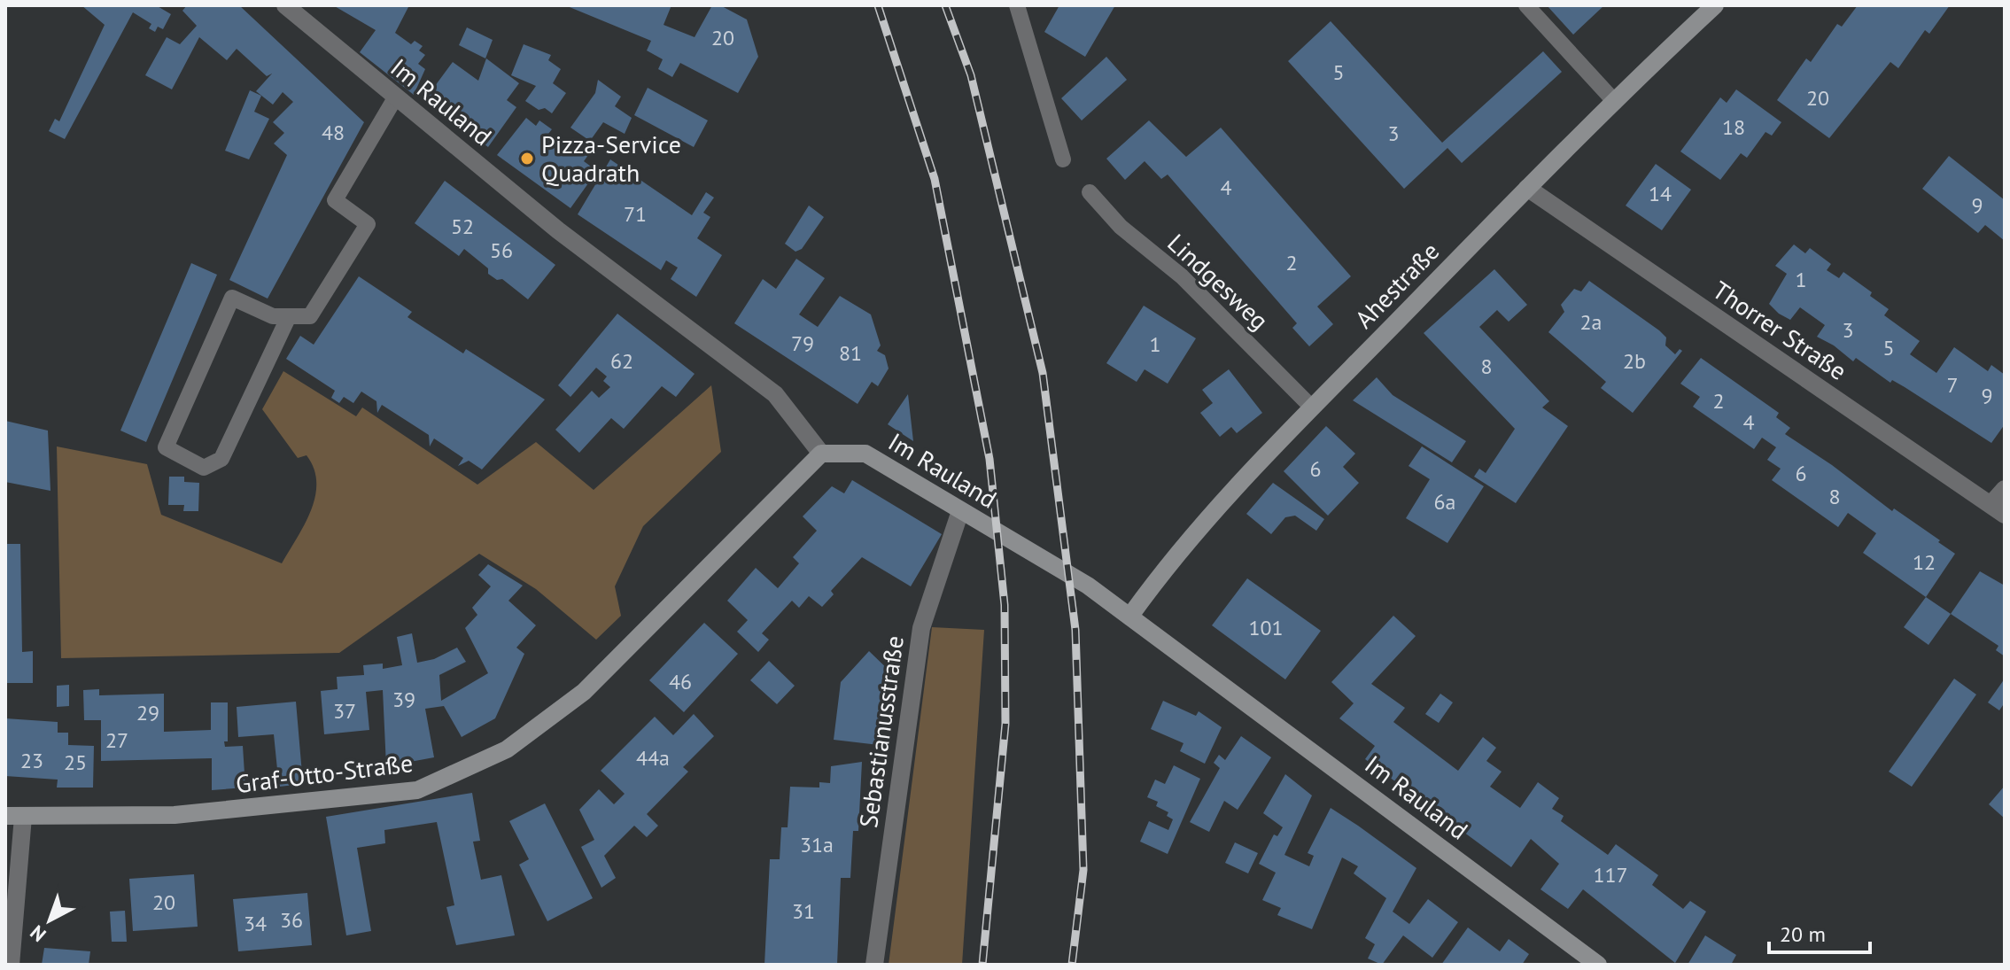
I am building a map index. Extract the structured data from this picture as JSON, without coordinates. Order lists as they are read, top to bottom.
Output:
{
  "streets": {
    "street": [
      "Im Rauland",
      "Ahestraße",
      "Thorrer Straße",
      "Sebastianusstraße",
      "Graf-Otto-Straße"
    ],
    "lane": ["Lindgesweg"]
  },
  "crossings": [
    ["Im Rauland", "Ahestraße"],
    ["Im Rauland", "Sebastianusstraße"],
    ["Im Rauland", "Graf-Otto-Straße"],
    ["Lindgesweg", "Ahestraße"],
    ["Ahestraße", "Thorrer Straße"]
  ],
  "places": ["Pizza-Service Quadrath"],
  "house_numbers": [
    "20",
    "5",
    "20",
    "18",
    "48",
    "3",
    "4",
    "14",
    "9",
    "71",
    "52",
    "56",
    "2",
    "1",
    "2a",
    "3",
    "79",
    "1",
    "5",
    "81",
    "62",
    "2b",
    "8",
    "7",
    "9",
    "2",
    "4",
    "6",
    "6",
    "8",
    "6a",
    "12",
    "101",
    "46",
    "39",
    "37",
    "29",
    "27",
    "44a",
    "23",
    "25",
    "31a",
    "117",
    "20",
    "31",
    "36",
    "34"
  ],
  "scale_bar": "20 m",
  "north": "bottom left"
}
